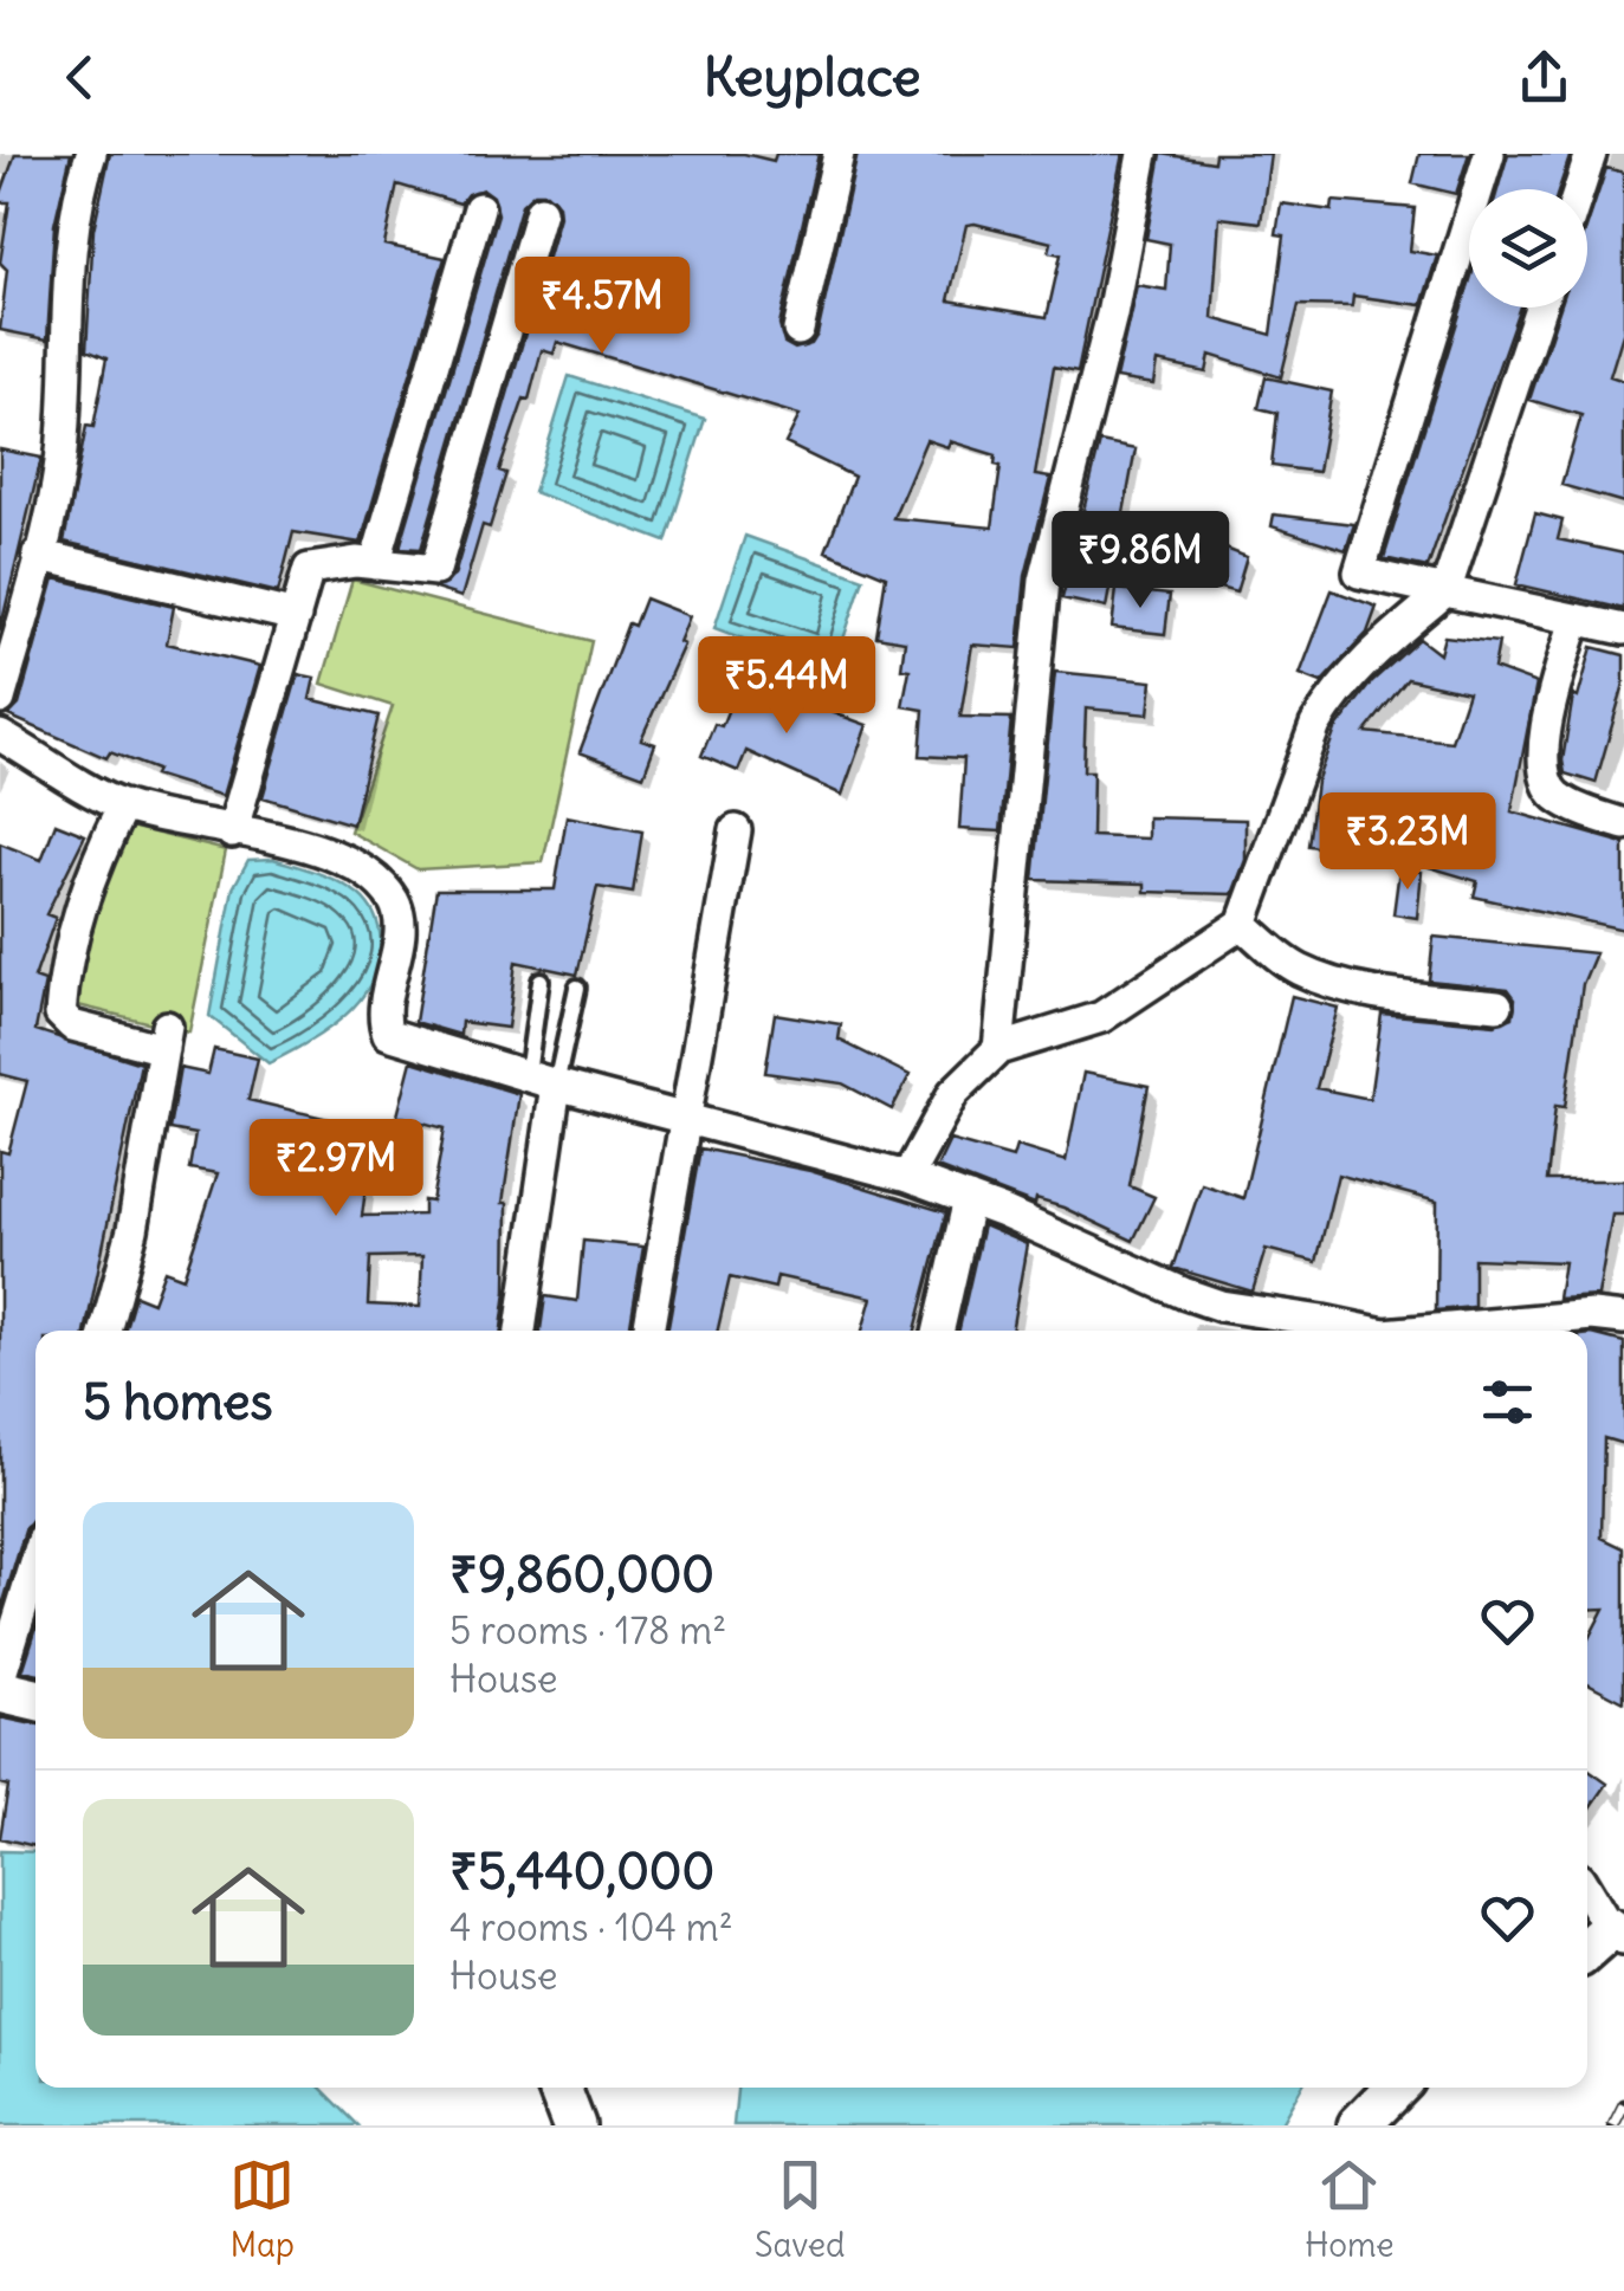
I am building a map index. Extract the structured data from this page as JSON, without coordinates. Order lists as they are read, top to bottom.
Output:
{
  "page": {
    "header": "Keyplace",
    "price": [
      "₹4.57M",
      "₹9.86M",
      "₹5.44M",
      "₹3.23M",
      "₹2.97M"
    ],
    "heading": "5 homes",
    "list": [
      {
        "name": "₹9,860,000",
        "note": "5 rooms · 178 m² · House"
      },
      {
        "name": "₹5,440,000",
        "note": "4 rooms · 104 m² · House"
      }
    ],
    "tabs": ["Map", "Saved", "Home"]
  }
}
